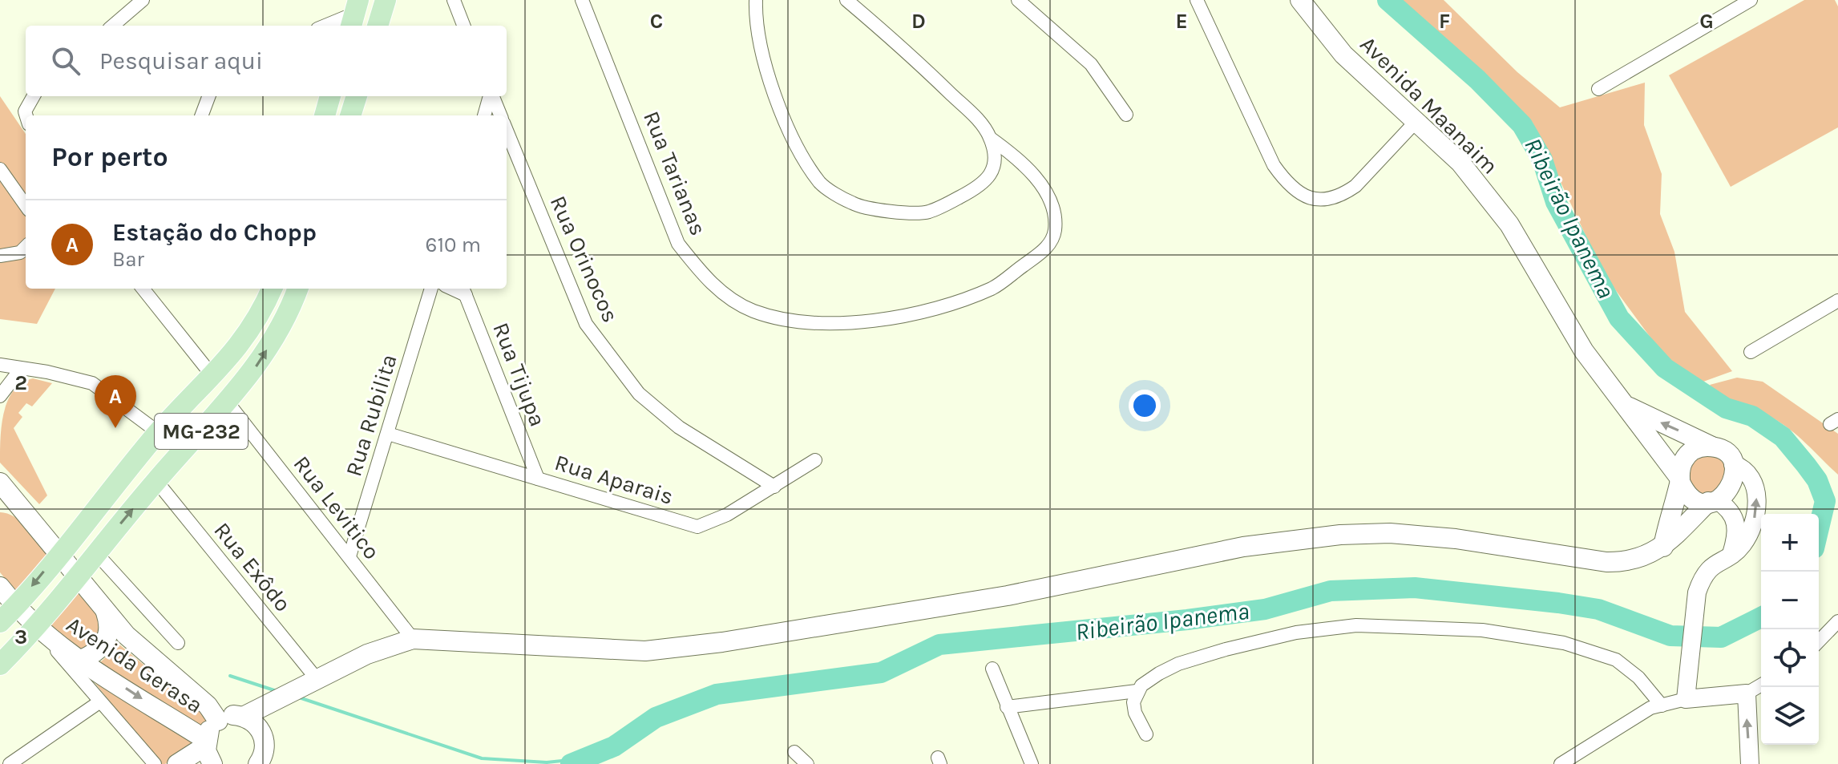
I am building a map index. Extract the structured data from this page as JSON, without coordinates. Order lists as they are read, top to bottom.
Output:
{
  "streets": {
    "main road": ["Avenida Maanaim", "MG-232", "Avenida Gerasa"],
    "street": [
      "Rua Tarianas",
      "Rua Orinocos",
      "Rua Tijupa",
      "Rua Rubilita",
      "Rua Aparais",
      "Rua Levitico",
      "Rua Exôdo"
    ]
  },
  "crossings": [
    ["Rua Orinocos", "Rua Aparais"],
    ["Rua Tijupa", "Rua Aparais"],
    ["Rua Rubilita", "Rua Aparais"],
    ["Rua Rubilita", "Rua Levitico"],
    ["MG-232", "Rua Levitico"],
    ["MG-232", "Rua Exôdo"],
    ["MG-232", "Avenida Gerasa"]
  ],
  "water": ["Ribeirão Ipanema"],
  "page": {
    "search": "Pesquisar aqui",
    "heading": "Por perto",
    "list": [
      {
        "mark": "A",
        "name": "Estação do Chopp",
        "note": "Bar",
        "value": "610 m"
      }
    ],
    "pins": "A",
    "map_buttons": ["+", "−"]
  },
  "grid": {
    "columns": [
      "C",
      "D",
      "E",
      "F",
      "G"
    ],
    "rows": ["2", "3"]
  }
}
